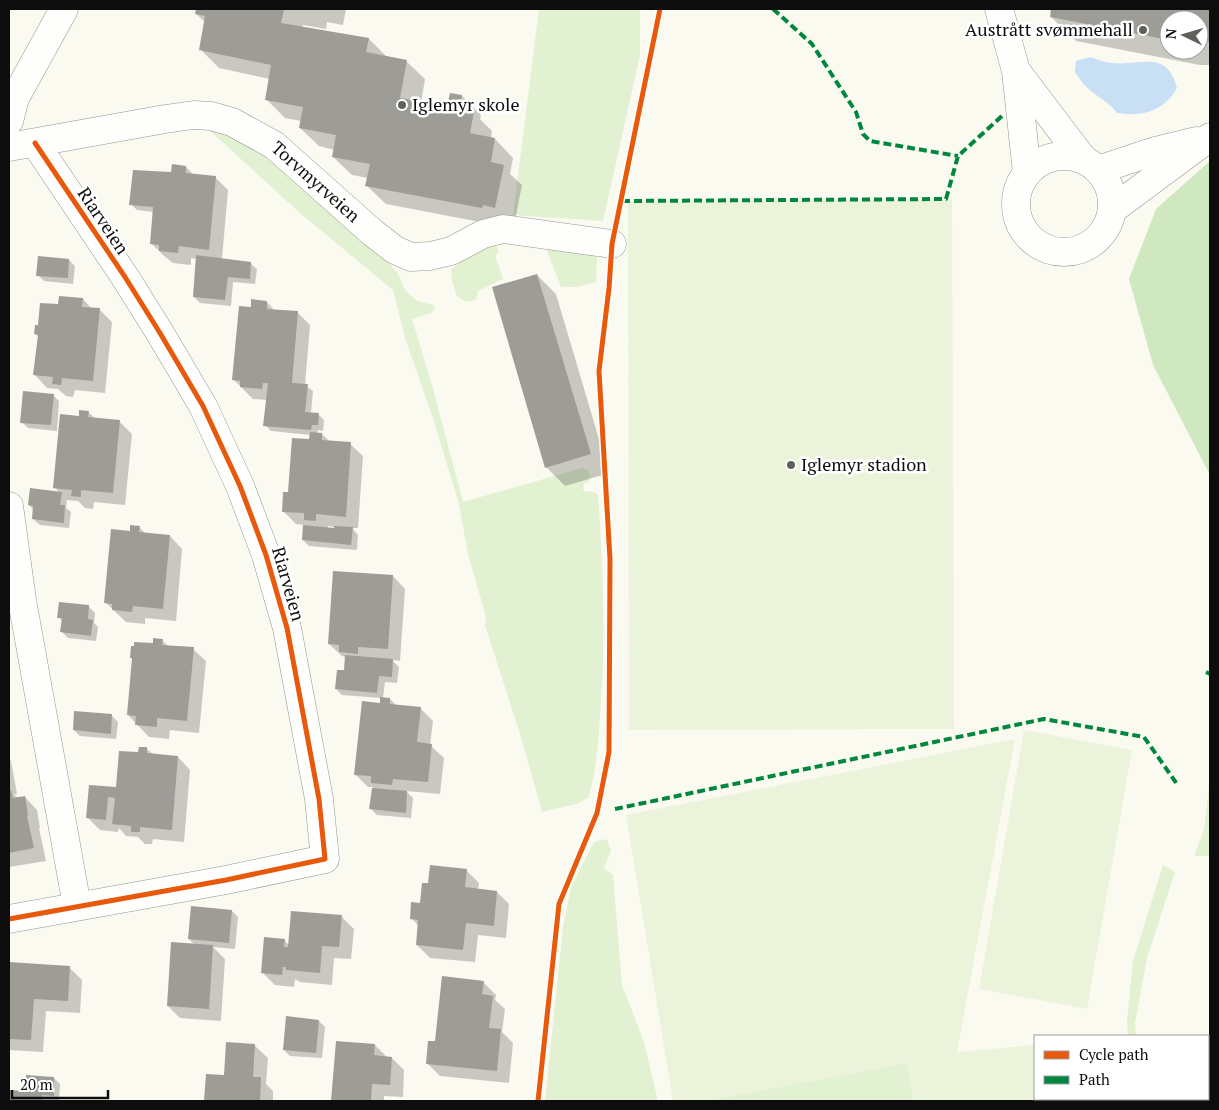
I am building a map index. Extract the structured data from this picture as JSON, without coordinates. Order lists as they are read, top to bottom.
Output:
{
  "streets": {
    "street": ["Torvmyrveien", "Riarveien"]
  },
  "crossings": [
    ["Torvmyrveien", "Riarveien"]
  ],
  "places": ["Austrått svømmehall", "Iglemyr skole", "Iglemyr stadion"],
  "legend": ["Cycle path", "Path"],
  "scale_bar": "20 m",
  "north": "left"
}
